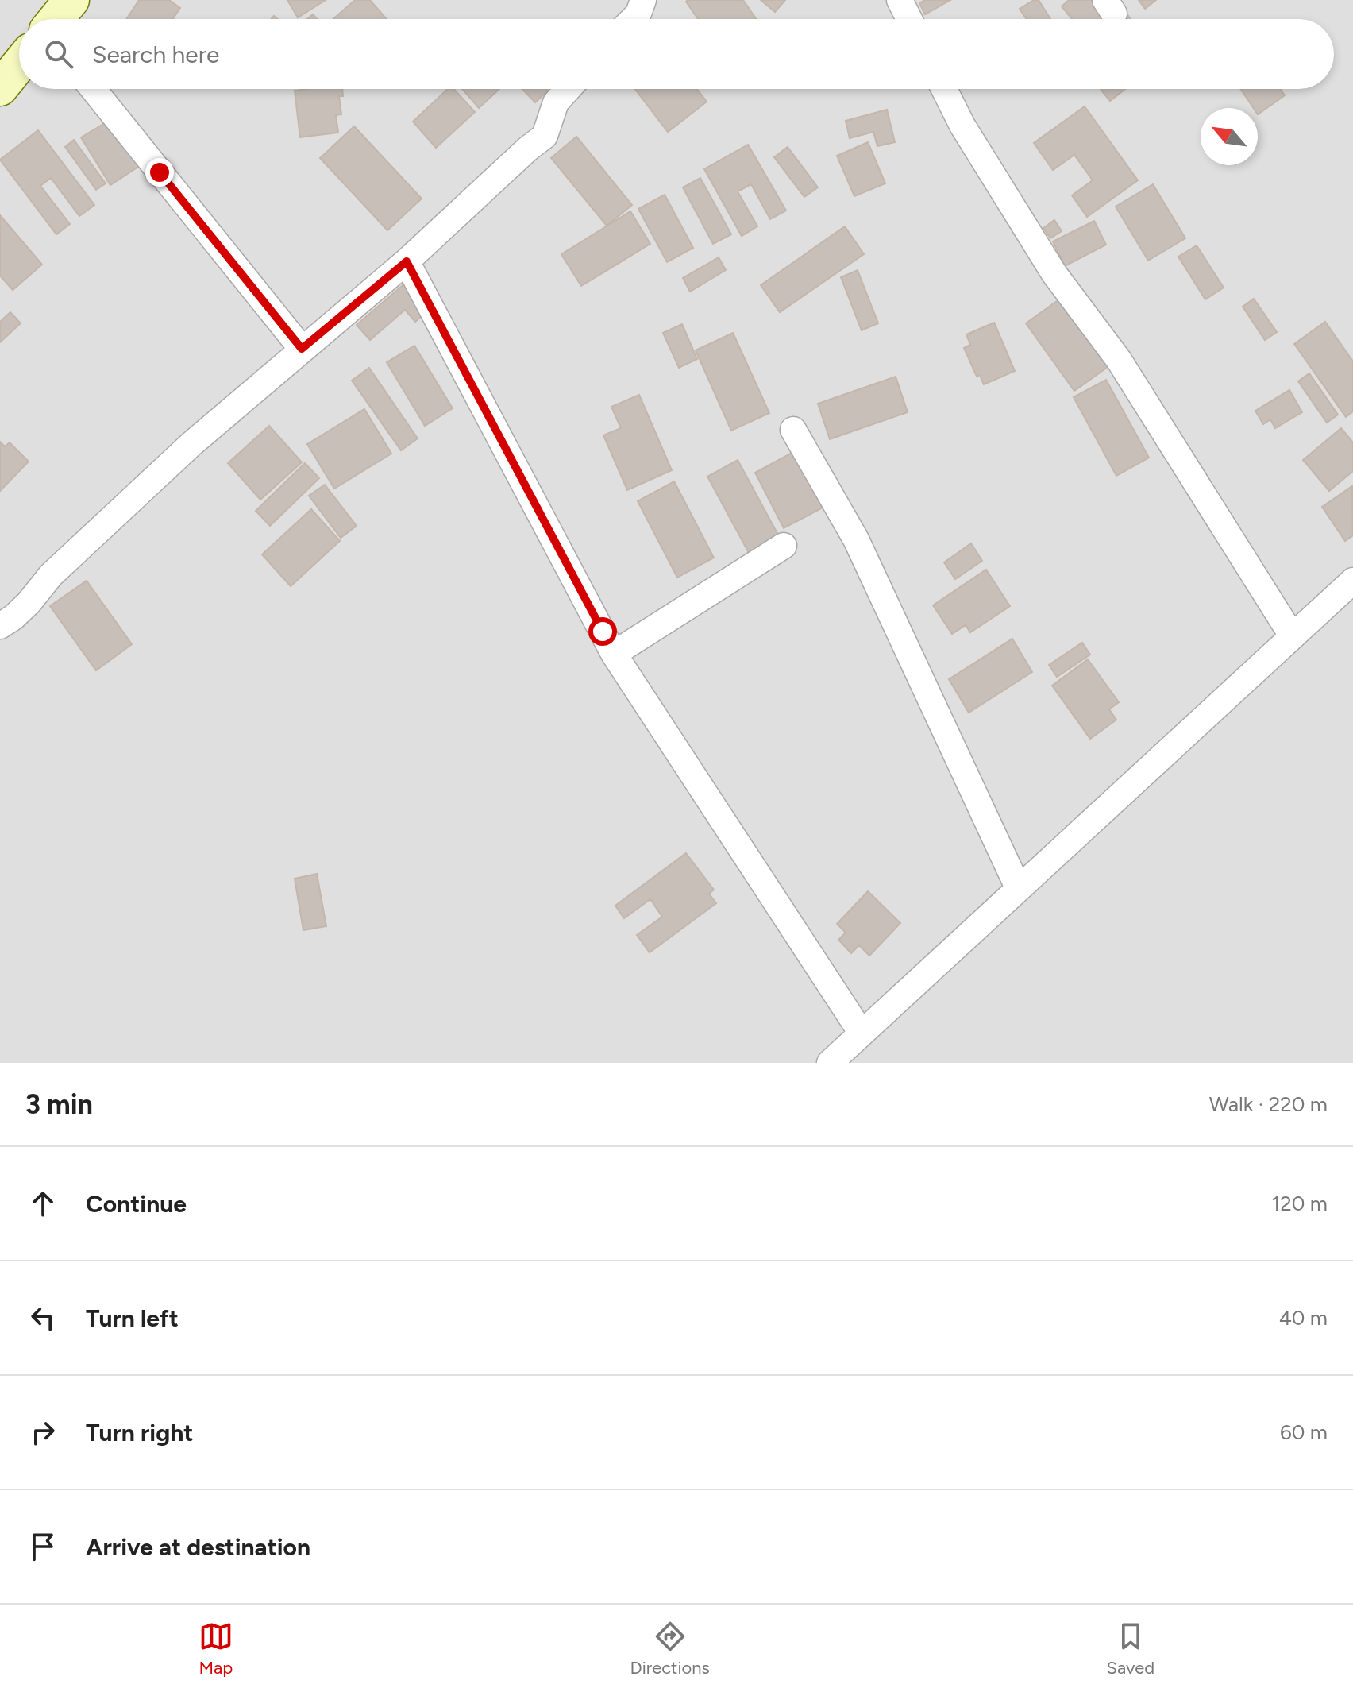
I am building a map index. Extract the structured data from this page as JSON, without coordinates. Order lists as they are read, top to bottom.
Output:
{
  "north": "top left",
  "page": {
    "search": "Search here",
    "heading": ["3 min", "Walk · 220 m"],
    "list": [
      ["Continue", "120 m"],
      ["Turn left", "40 m"],
      ["Turn right", "60 m"],
      "Arrive at destination"
    ],
    "nav": ["Map", "Directions", "Saved"]
  }
}
